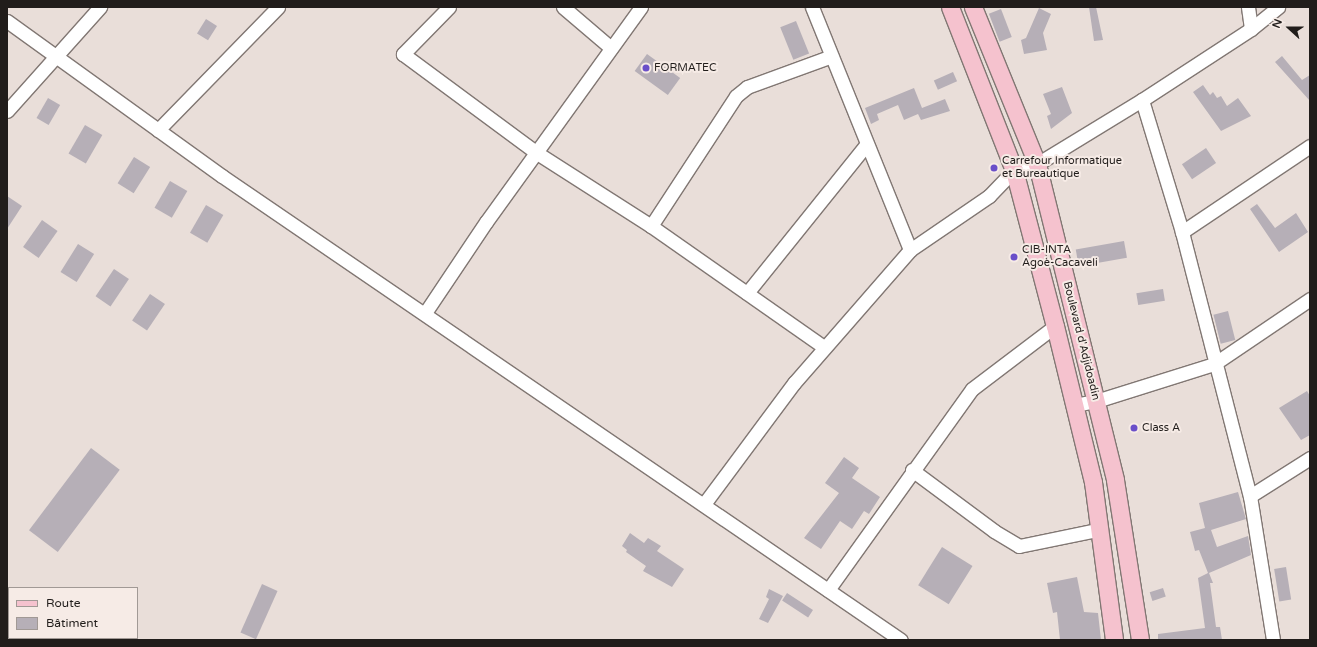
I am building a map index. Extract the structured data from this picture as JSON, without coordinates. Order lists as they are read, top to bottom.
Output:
{
  "streets": {
    "main road": ["Boulevard d'Adjidoadin"]
  },
  "places": [
    "FORMATEC",
    "Carrefour Informatique et Bureautique",
    "CIB-INTA Agoè-Cacaveli",
    "Class A"
  ],
  "legend": ["Route", "Bâtiment"],
  "north": "left"
}
